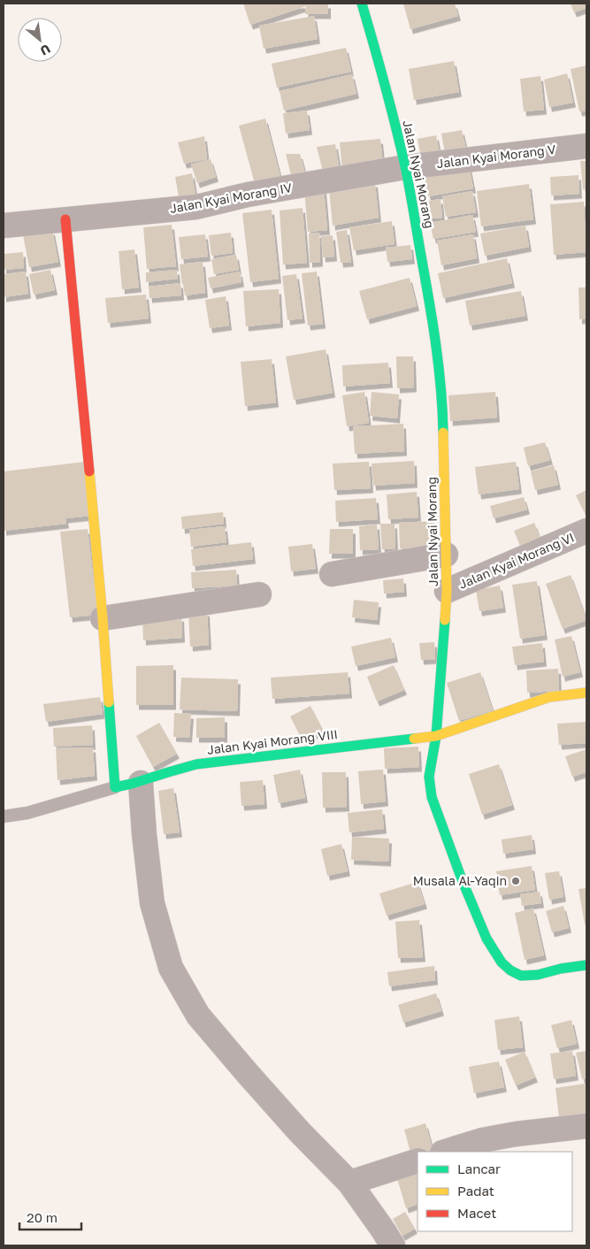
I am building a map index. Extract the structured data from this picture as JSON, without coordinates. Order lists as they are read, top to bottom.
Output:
{
  "streets": {
    "street": [
      "Jalan Kyai Morang V",
      "Jalan Nyai Morang",
      "Jalan Kyai Morang IV",
      "Jalan Kyai Morang VI",
      "Jalan Kyai Morang VIII"
    ]
  },
  "crossings": [
    ["Jalan Kyai Morang V", "Jalan Nyai Morang"],
    ["Jalan Kyai Morang V", "Jalan Kyai Morang IV"],
    ["Jalan Nyai Morang", "Jalan Kyai Morang IV"],
    ["Jalan Nyai Morang", "Jalan Kyai Morang VI"],
    ["Jalan Nyai Morang", "Jalan Kyai Morang VIII"]
  ],
  "places": ["Musala Al-Yaqin"],
  "legend": ["Lancar", "Padat", "Macet"],
  "scale_bar": "20 m",
  "north": "bottom right"
}
